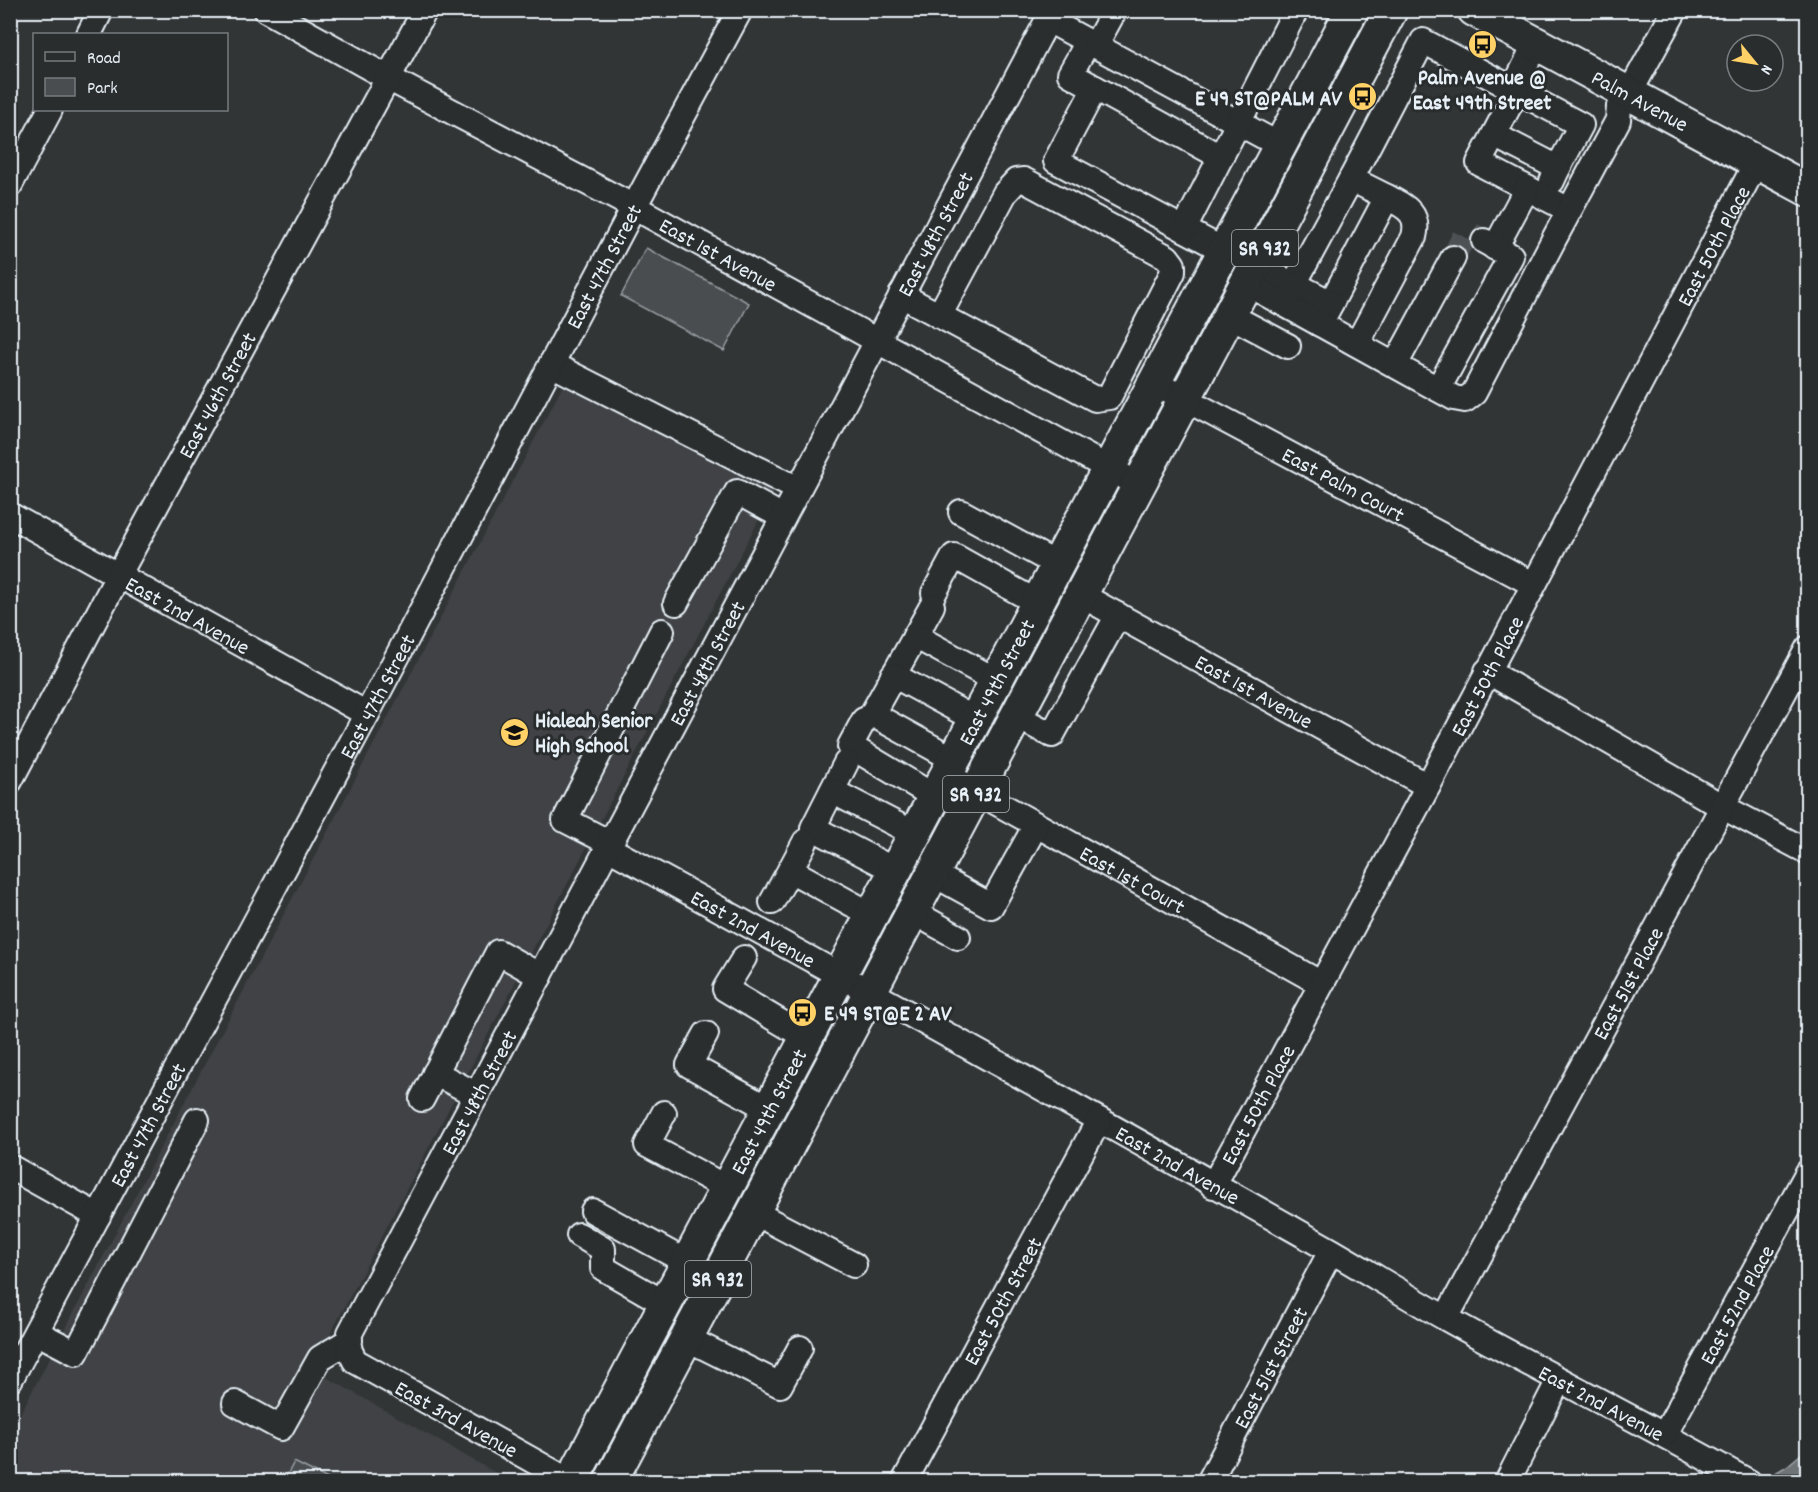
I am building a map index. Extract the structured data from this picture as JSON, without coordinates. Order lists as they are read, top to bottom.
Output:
{
  "streets": {
    "main road": ["Palm Avenue", "SR 932", "East 49th Street"],
    "street": [
      "East 48th Street",
      "East 50th Place",
      "East 1st Avenue",
      "East 47th Street",
      "East 46th Street",
      "East Palm Court",
      "East 2nd Avenue",
      "East 1st Court",
      "East 51st Place",
      "East 50th Street",
      "East 52nd Place",
      "East 51st Street",
      "East 3rd Avenue"
    ]
  },
  "crossings": [
    ["Palm Avenue", "East 50th Place"],
    ["East 48th Street", "East 1st Avenue"],
    ["East 48th Street", "East 2nd Avenue"],
    ["East 48th Street", "East 3rd Avenue"],
    ["East 50th Place", "East 1st Avenue"],
    ["East 50th Place", "East Palm Court"],
    ["East 50th Place", "East 2nd Avenue"],
    ["East 50th Place", "East 1st Court"],
    ["East 1st Avenue", "East 47th Street"],
    ["East 1st Avenue", "East 46th Street"],
    ["East 1st Avenue", "East 49th Street"],
    ["East 47th Street", "East 2nd Avenue"],
    ["East 46th Street", "East 2nd Avenue"],
    ["East Palm Court", "East 49th Street"],
    ["East 2nd Avenue", "East 49th Street"],
    ["East 2nd Avenue", "East 51st Place"],
    ["East 2nd Avenue", "East 50th Street"],
    ["East 2nd Avenue", "East 52nd Place"],
    ["East 2nd Avenue", "East 51st Street"],
    ["East 49th Street", "East 1st Court"],
    ["East 49th Street", "East 3rd Avenue"]
  ],
  "places": {
    "bus stop": ["Palm Avenue @ East 49th Street", "E 49 ST@PALM AV", "E 49 ST@E 2 AV"],
    "school or university": ["Hialeah Senior High School"]
  },
  "legend": ["Road", "Park"],
  "north": "bottom right"
}
